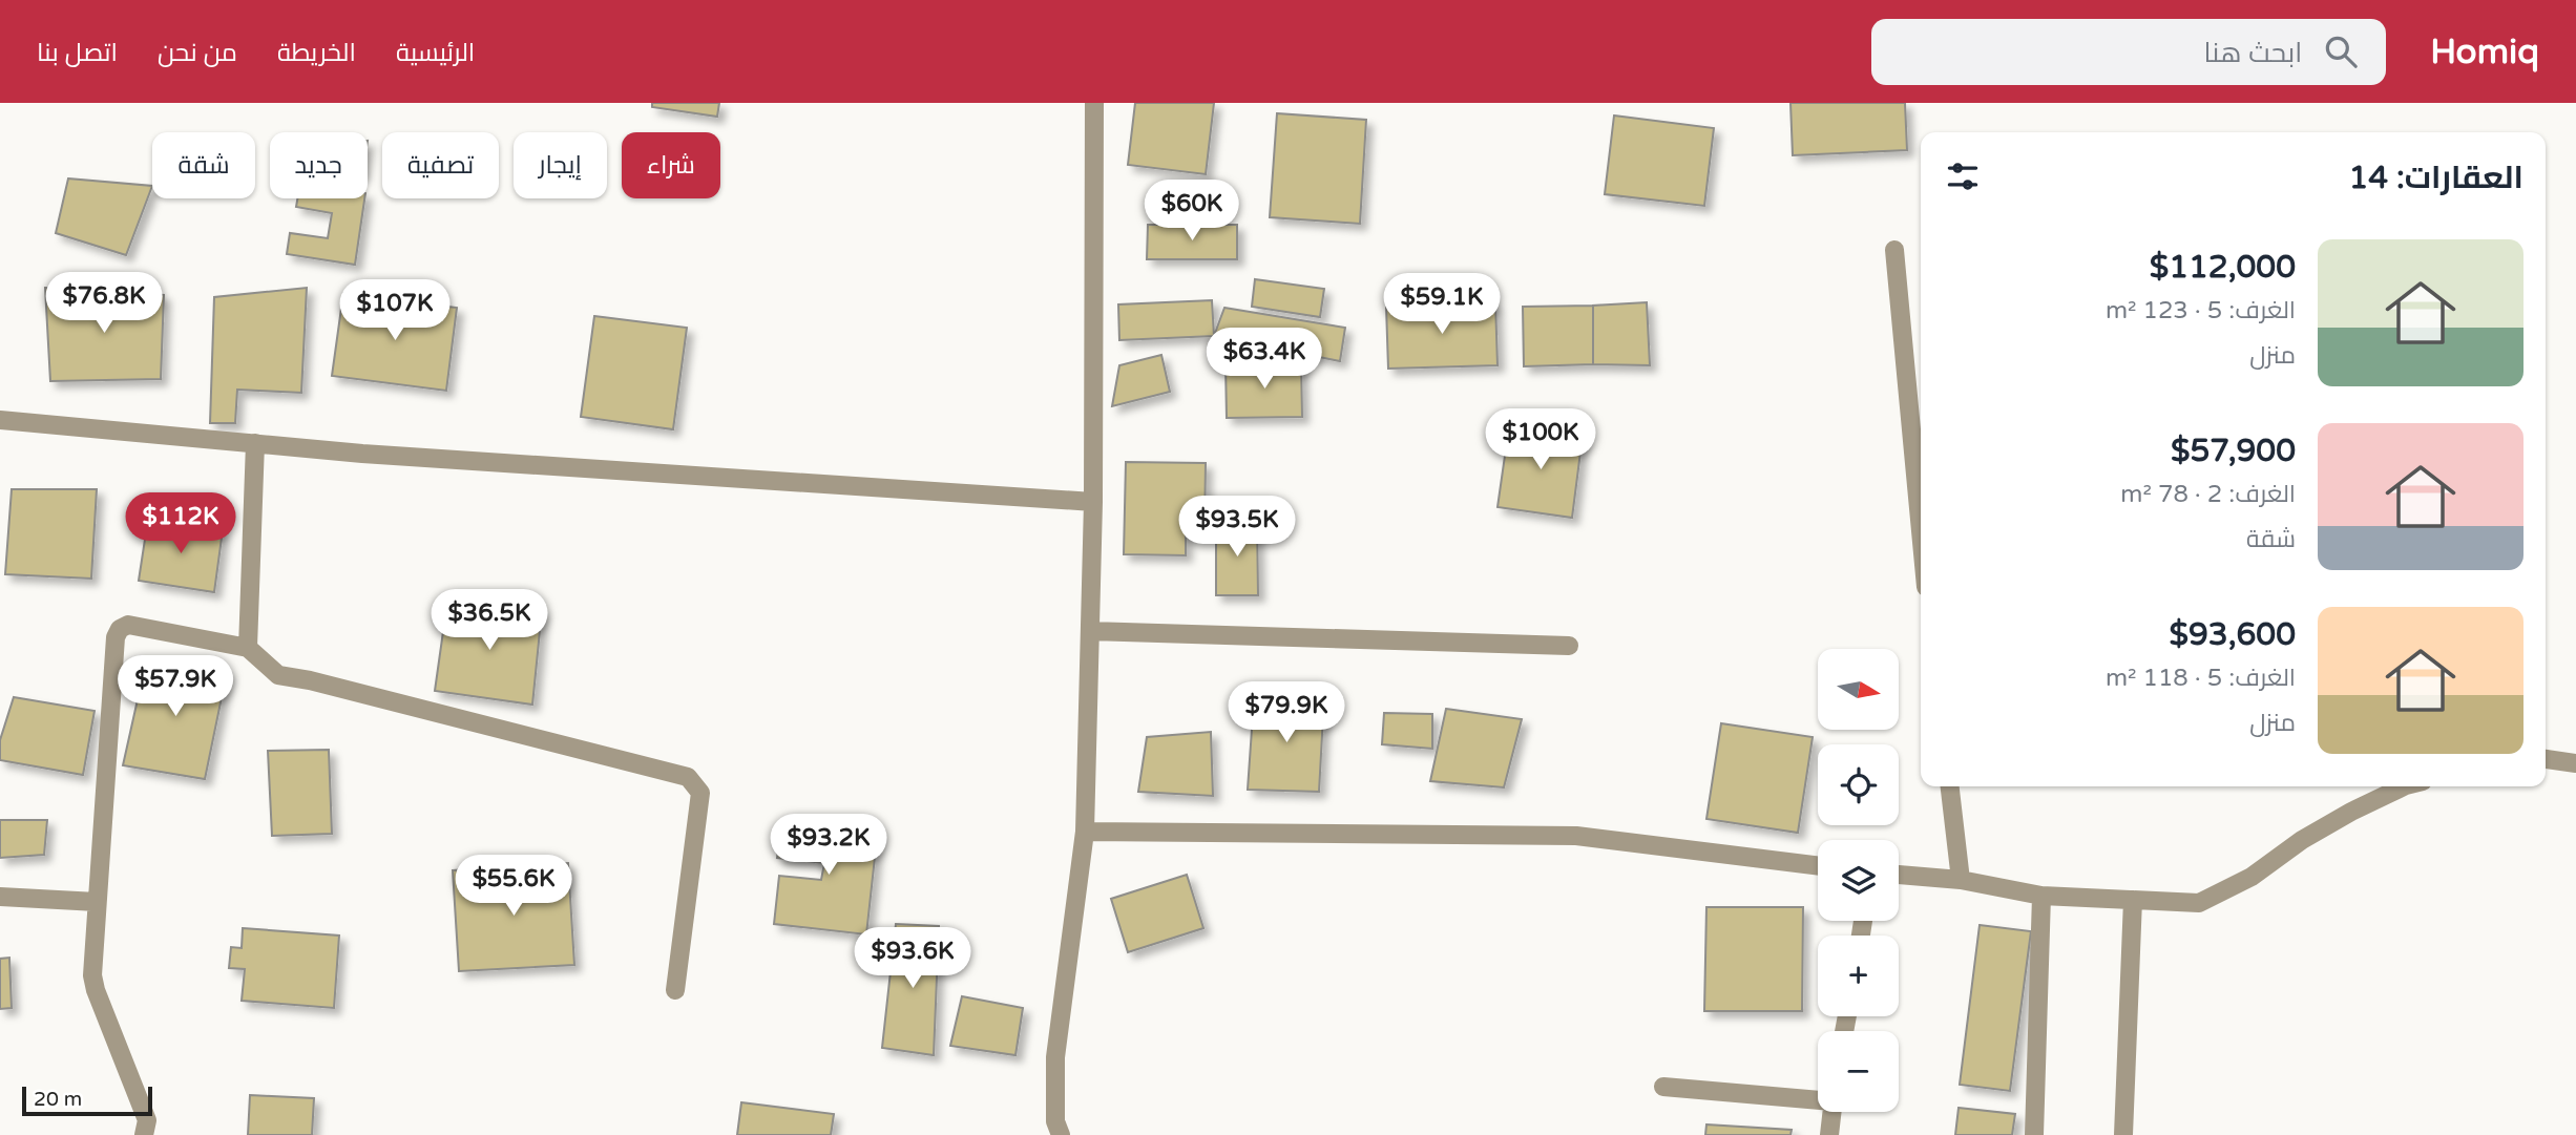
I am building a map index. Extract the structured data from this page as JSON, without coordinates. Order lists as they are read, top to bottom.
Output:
{
  "scale_bar": "20 m",
  "north": "right",
  "page": {
    "header": "Homiq",
    "search": "ابحث هنا",
    "nav": [
      "الرئيسية",
      "الخريطة",
      "من نحن",
      "اتصل بنا"
    ],
    "chip": [
      "شراء",
      "إيجار",
      "تصفية",
      "جديد",
      "شقة"
    ],
    "heading": "العقارات: 14",
    "price": [
      "$60K",
      "$76.8K",
      "$59.1K",
      "$107K",
      "$63.4K",
      "$100K",
      "$112K",
      "$93.5K",
      "$36.5K",
      "$57.9K",
      "$79.9K",
      "$93.2K",
      "$55.6K",
      "$93.6K"
    ],
    "list": [
      {
        "name": "$112,000",
        "note": "الغرف: 5 · 123 m² · منزل"
      },
      {
        "name": "$57,900",
        "note": "الغرف: 2 · 78 m² · شقة"
      },
      {
        "name": "$93,600",
        "note": "الغرف: 5 · 118 m² · منزل"
      }
    ],
    "map_buttons": ["+", "−"],
    "scale": "20 m"
  }
}
